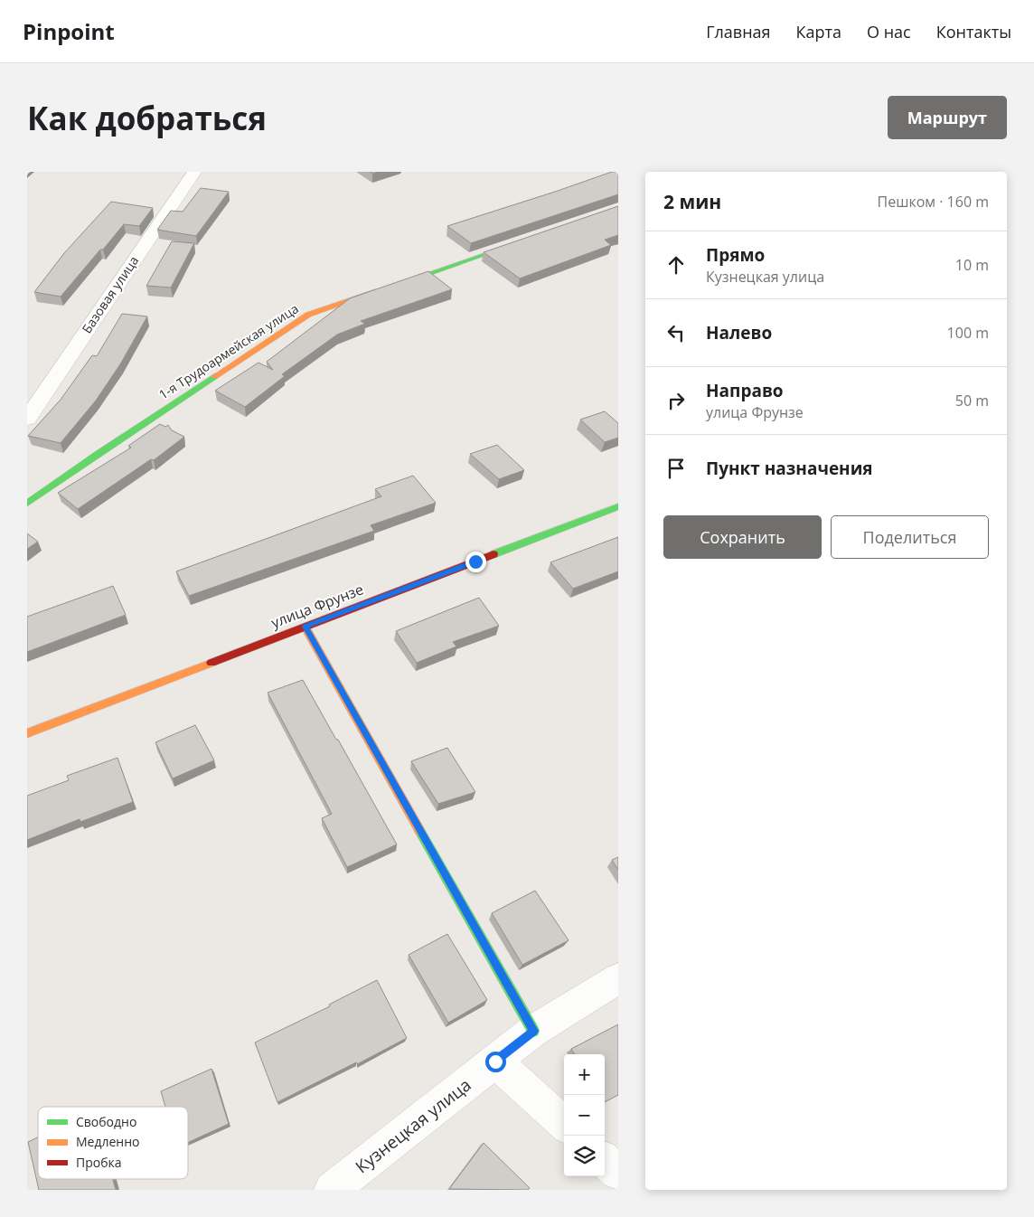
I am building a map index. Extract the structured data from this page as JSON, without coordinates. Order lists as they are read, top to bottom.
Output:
{
  "streets": {
    "street": [
      "Базовая улица",
      "1-я Трудоармейская улица",
      "улица Фрунзе",
      "Кузнецкая улица"
    ]
  },
  "legend": ["Свободно", "Медленно", "Пробка"],
  "page": {
    "header": "Pinpoint",
    "nav": [
      "Главная",
      "Карта",
      "О нас",
      "Контакты"
    ],
    "buttons": [
      "Маршрут",
      ["Сохранить", "Поделиться"]
    ],
    "title": "Как добраться",
    "heading": ["2 мин", "Пешком · 160 m"],
    "list": [
      ["Прямо", "Кузнецкая улица", "10 m"],
      ["Налево", "100 m"],
      ["Направо", "улица Фрунзе", "50 m"],
      "Пункт назначения"
    ],
    "map_buttons": ["+", "−"]
  }
}
